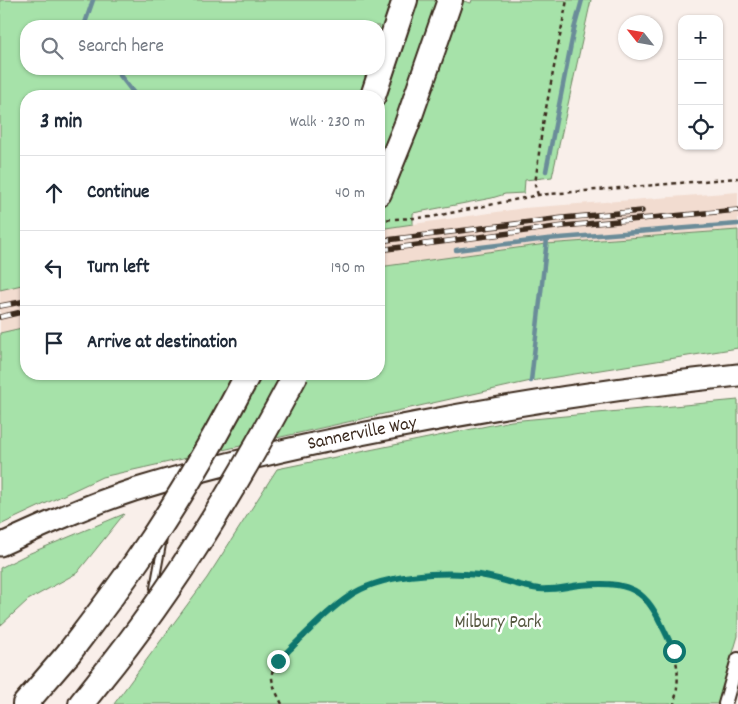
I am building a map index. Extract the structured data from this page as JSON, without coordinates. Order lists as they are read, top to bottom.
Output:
{
  "streets": {
    "main road": ["Sannerville Way"]
  },
  "parks": ["Milbury Park"],
  "north": "top left",
  "page": {
    "map_buttons": ["+", "−"],
    "search": "Search here",
    "heading": ["3 min", "Walk · 230 m"],
    "list": [
      ["Continue", "40 m"],
      ["Turn left", "190 m"],
      "Arrive at destination"
    ]
  }
}
